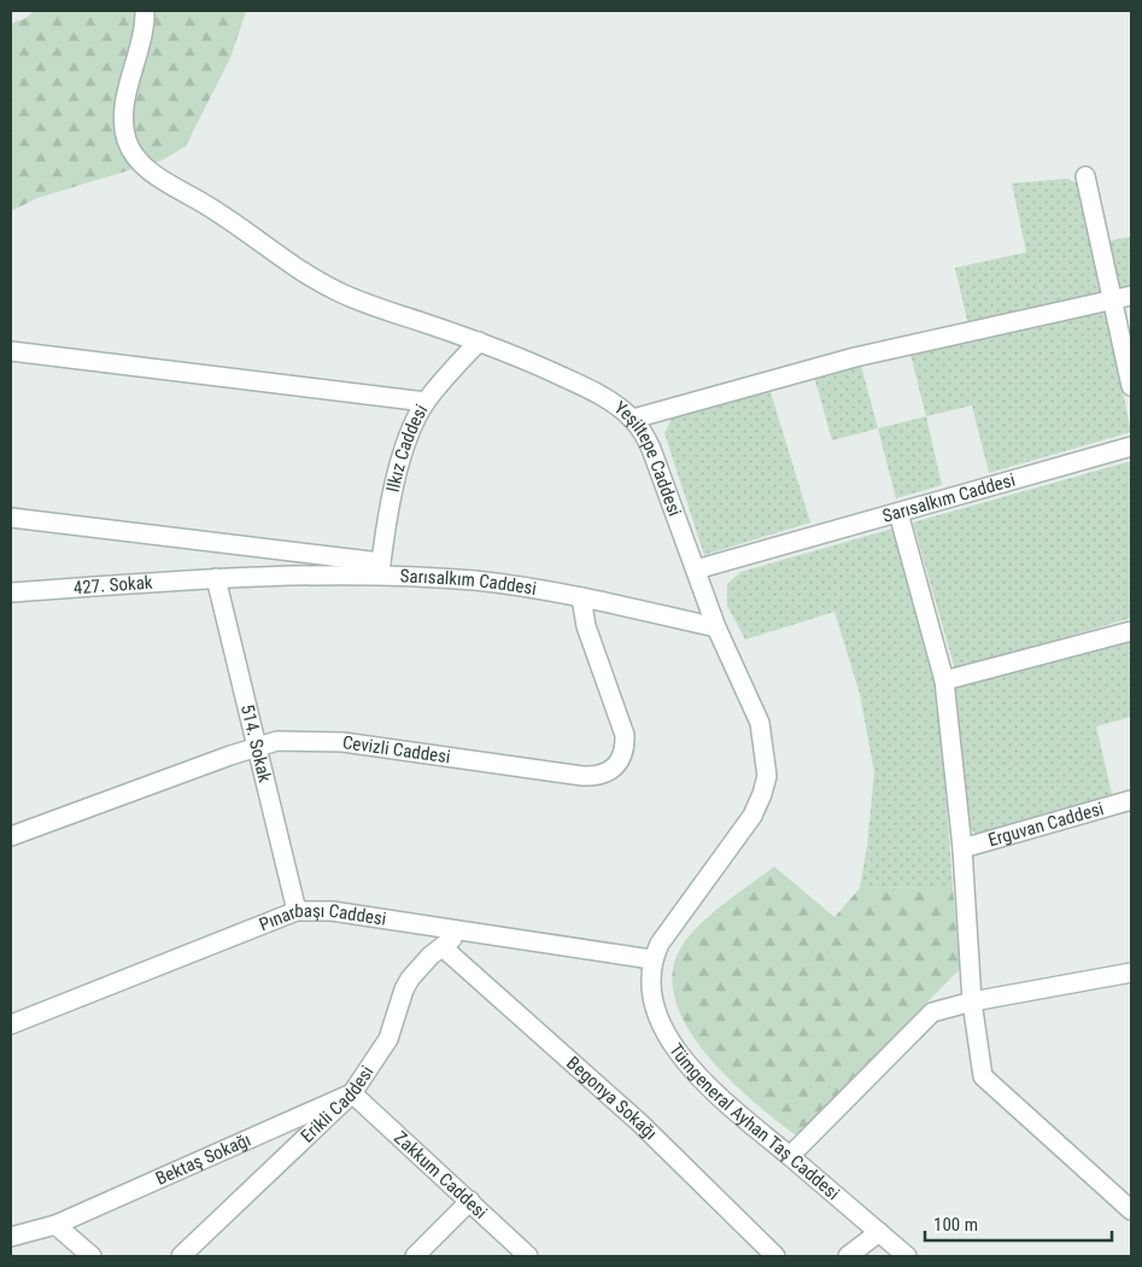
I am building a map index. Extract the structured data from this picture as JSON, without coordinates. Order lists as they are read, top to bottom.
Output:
{
  "streets": {
    "street": [
      "Ilkız Caddesi",
      "Yeşiltepe Caddesi",
      "Sarısalkım Caddesi",
      "427. Sokak",
      "514. Sokak",
      "Cevizli Caddesi",
      "Erguvan Caddesi",
      "Pınarbaşı Caddesi",
      "Begonya Sokağı",
      "Erikli Caddesi",
      "Tümgeneral Ayhan Taş Caddesi",
      "Bektaş Sokağı",
      "Zakkum Caddesi"
    ]
  },
  "crossings": [
    ["Ilkız Caddesi", "Yeşiltepe Caddesi"],
    ["Ilkız Caddesi", "Sarısalkım Caddesi"],
    ["Yeşiltepe Caddesi", "Sarısalkım Caddesi"],
    ["Yeşiltepe Caddesi", "Pınarbaşı Caddesi"],
    ["Yeşiltepe Caddesi", "Tümgeneral Ayhan Taş Caddesi"],
    ["Sarısalkım Caddesi", "427. Sokak"],
    ["Sarısalkım Caddesi", "514. Sokak"],
    ["Sarısalkım Caddesi", "Cevizli Caddesi"],
    ["427. Sokak", "514. Sokak"],
    ["514. Sokak", "Cevizli Caddesi"],
    ["514. Sokak", "Pınarbaşı Caddesi"],
    ["Pınarbaşı Caddesi", "Erikli Caddesi"],
    ["Pınarbaşı Caddesi", "Tümgeneral Ayhan Taş Caddesi"],
    ["Begonya Sokağı", "Erikli Caddesi"],
    ["Erikli Caddesi", "Bektaş Sokağı"],
    ["Erikli Caddesi", "Zakkum Caddesi"],
    ["Bektaş Sokağı", "Zakkum Caddesi"]
  ],
  "scale_bar": "100 m"
}
